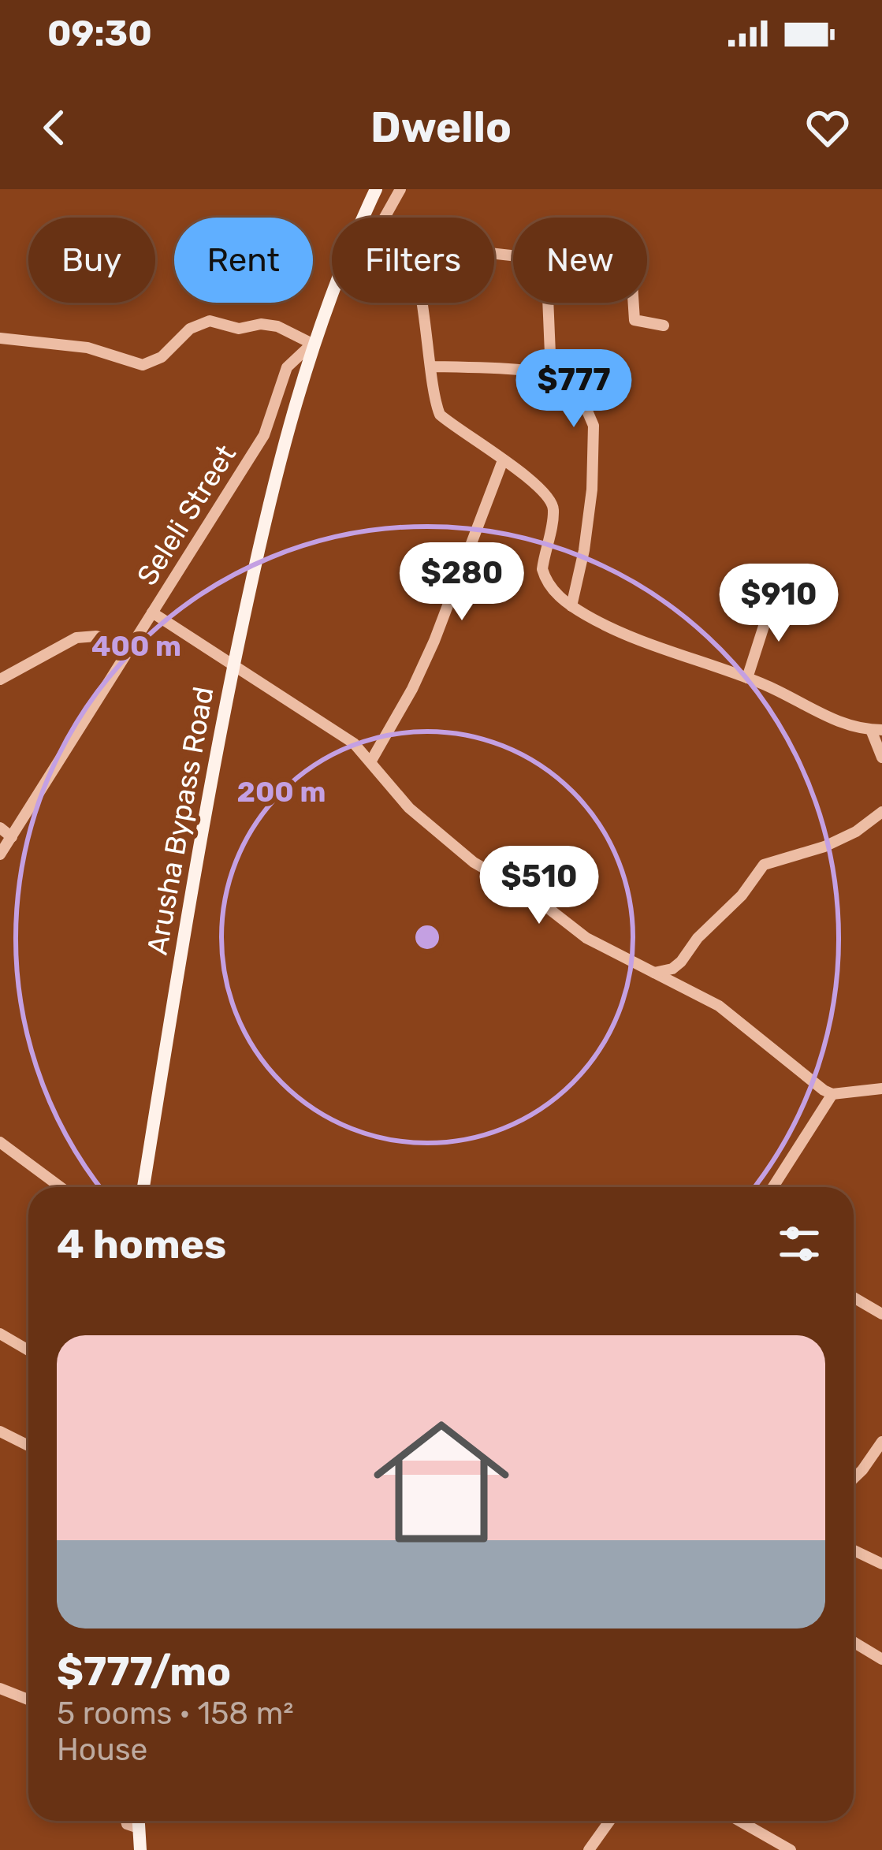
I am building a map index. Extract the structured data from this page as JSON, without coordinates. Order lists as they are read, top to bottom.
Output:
{
  "streets": {
    "main road": ["Arusha Bypass Road"],
    "street": ["Seleli Street"]
  },
  "crossings": [
    ["Seleli Street", "Arusha Bypass Road"]
  ],
  "page": {
    "status": "09:30",
    "header": "Dwello",
    "chip": [
      "Buy",
      "Rent",
      "Filters",
      "New"
    ],
    "price": [
      "$777",
      "$280",
      "$910",
      "$510"
    ],
    "heading": "4 homes",
    "list": [
      {
        "name": "$777/mo",
        "note": "5 rooms · 158 m² · House"
      }
    ]
  },
  "rings": ["400 m", "200 m"]
}
